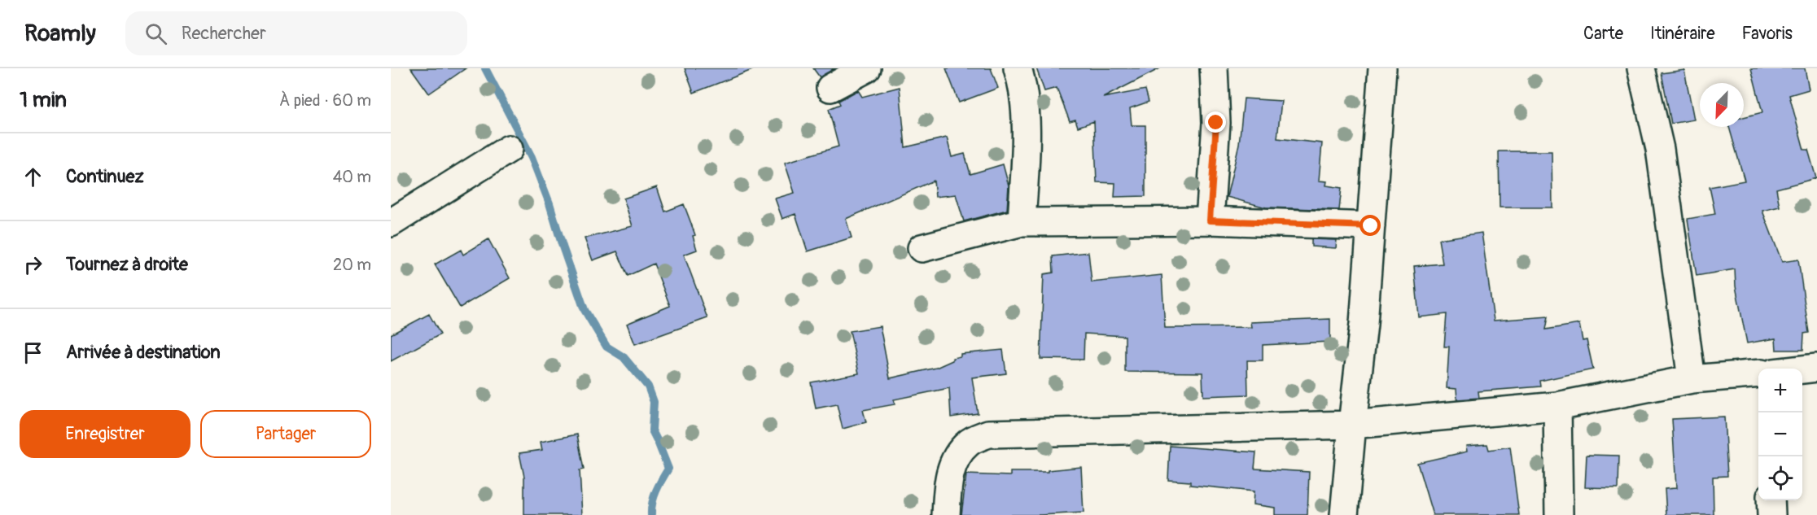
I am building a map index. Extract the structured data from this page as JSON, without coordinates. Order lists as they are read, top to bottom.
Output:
{
  "north": "bottom left",
  "page": {
    "header": "Roamly",
    "search": "Rechercher",
    "nav": ["Carte", "Itinéraire", "Favoris"],
    "heading": ["1 min", "À pied · 60 m"],
    "list": [
      ["Continuez", "40 m"],
      ["Tournez à droite", "20 m"],
      "Arrivée à destination"
    ],
    "map_buttons": ["+", "−"],
    "buttons": ["Enregistrer", "Partager"]
  }
}
